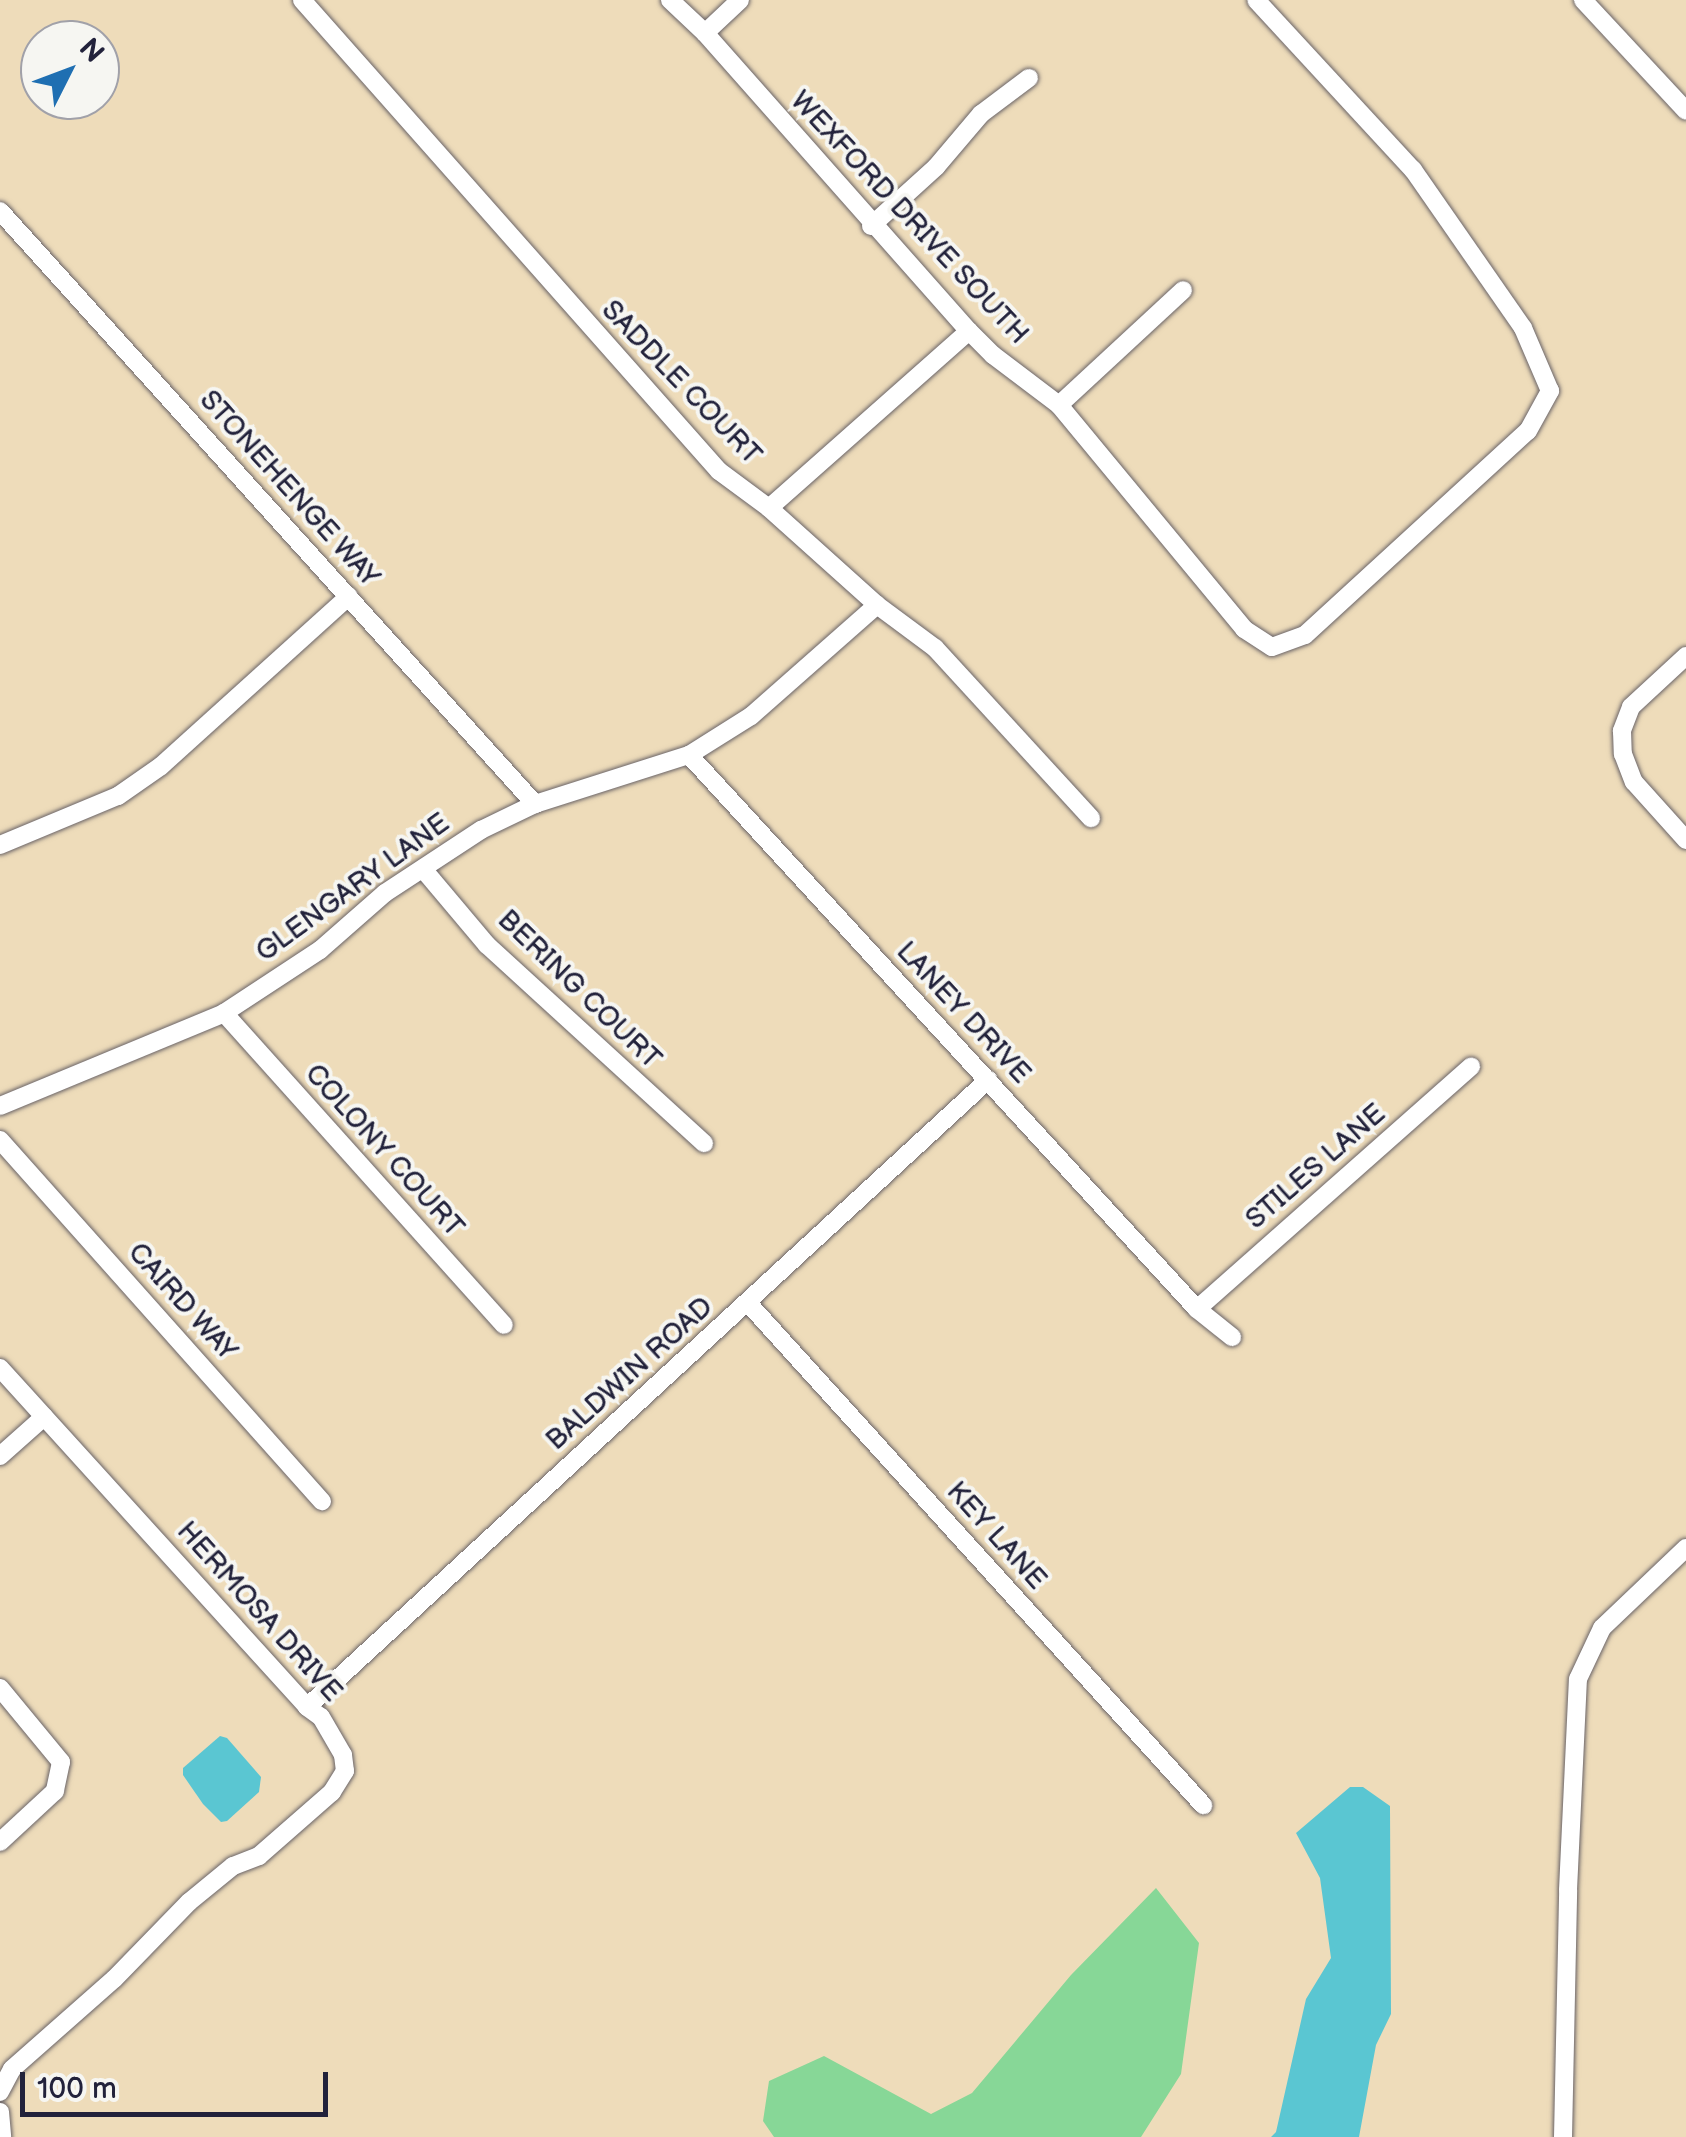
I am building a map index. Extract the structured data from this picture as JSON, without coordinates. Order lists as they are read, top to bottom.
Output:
{
  "streets": {
    "street": [
      "WEXFORD DRIVE SOUTH",
      "SADDLE COURT",
      "STONEHENGE WAY",
      "GLENGARY LANE",
      "BERING COURT",
      "LANEY DRIVE",
      "COLONY COURT",
      "STILES LANE",
      "CAIRD WAY",
      "BALDWIN ROAD",
      "KEY LANE",
      "HERMOSA DRIVE"
    ]
  },
  "crossings": [
    ["SADDLE COURT", "GLENGARY LANE"],
    ["STONEHENGE WAY", "GLENGARY LANE"],
    ["GLENGARY LANE", "BERING COURT"],
    ["GLENGARY LANE", "LANEY DRIVE"],
    ["GLENGARY LANE", "COLONY COURT"],
    ["LANEY DRIVE", "STILES LANE"],
    ["LANEY DRIVE", "BALDWIN ROAD"],
    ["BALDWIN ROAD", "KEY LANE"],
    ["BALDWIN ROAD", "HERMOSA DRIVE"]
  ],
  "scale_bar": "100 m",
  "north": "top right"
}
